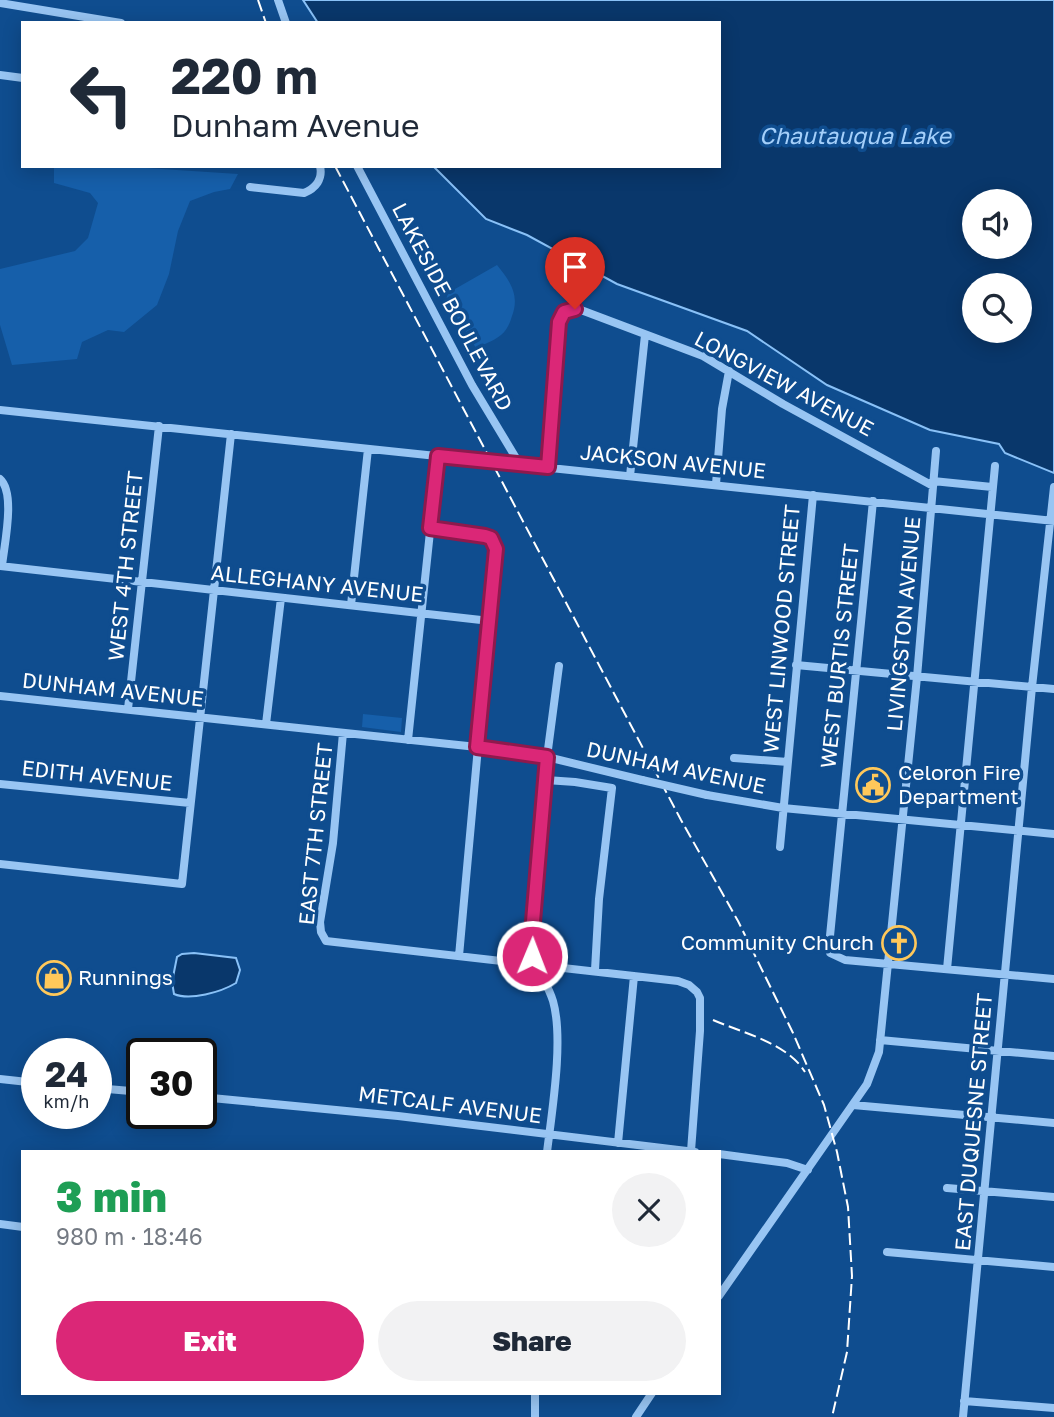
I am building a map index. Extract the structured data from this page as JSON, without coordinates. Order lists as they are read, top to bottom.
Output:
{
  "streets": {
    "street": [
      "LAKESIDE BOULEVARD",
      "LONGVIEW AVENUE",
      "JACKSON AVENUE",
      "WEST 4TH STREET",
      "ALLEGHANY AVENUE",
      "LIVINGSTON AVENUE",
      "WEST LINWOOD STREET",
      "WEST BURTIS STREET",
      "DUNHAM AVENUE",
      "EDITH AVENUE",
      "EAST 7TH STREET",
      "METCALF AVENUE",
      "EAST DUQUESNE STREET"
    ]
  },
  "crossings": [
    ["LAKESIDE BOULEVARD", "JACKSON AVENUE"],
    ["LONGVIEW AVENUE", "JACKSON AVENUE"],
    ["LONGVIEW AVENUE", "LIVINGSTON AVENUE"],
    ["JACKSON AVENUE", "WEST 4TH STREET"],
    ["JACKSON AVENUE", "LIVINGSTON AVENUE"],
    ["JACKSON AVENUE", "WEST LINWOOD STREET"],
    ["JACKSON AVENUE", "WEST BURTIS STREET"],
    ["JACKSON AVENUE", "EAST DUQUESNE STREET"],
    ["WEST 4TH STREET", "ALLEGHANY AVENUE"],
    ["WEST 4TH STREET", "DUNHAM AVENUE"],
    ["LIVINGSTON AVENUE", "WEST BURTIS STREET"],
    ["LIVINGSTON AVENUE", "DUNHAM AVENUE"],
    ["WEST LINWOOD STREET", "DUNHAM AVENUE"],
    ["WEST BURTIS STREET", "DUNHAM AVENUE"],
    ["DUNHAM AVENUE", "EAST 7TH STREET"],
    ["DUNHAM AVENUE", "EAST DUQUESNE STREET"]
  ],
  "water": ["Chautauqua Lake"],
  "places": {
    "public building": ["Celoron Fire Department"],
    "church": ["Community Church"],
    "shop": ["Runnings"]
  },
  "page": {
    "turn": ["220 m", "Dunham Avenue"],
    "speed": "24 km/h",
    "limit": "30",
    "heading": ["3 min", "980 m · 18:46"],
    "buttons": ["Exit", "Share"]
  }
}
